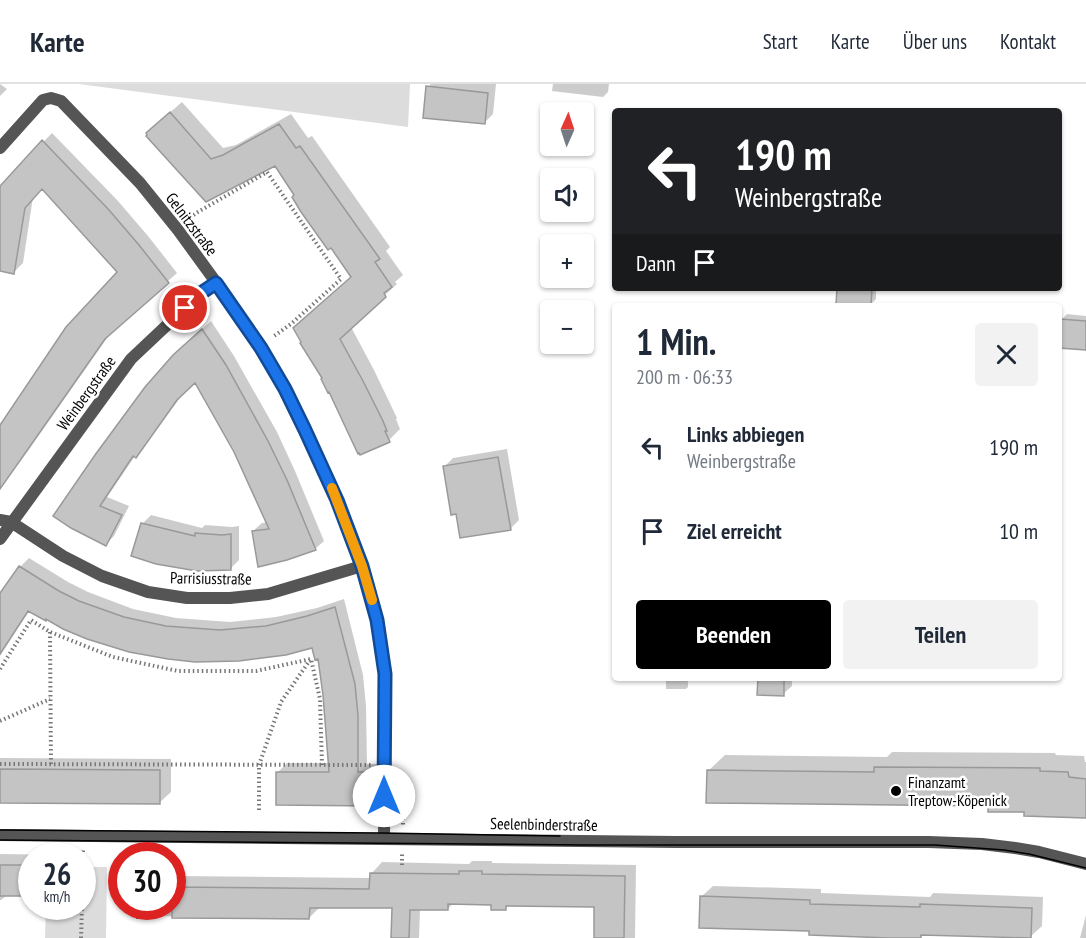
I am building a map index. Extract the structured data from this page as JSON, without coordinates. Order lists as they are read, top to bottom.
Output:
{
  "streets": {
    "street": [
      "Gelnitzstraße",
      "Weinbergstraße",
      "Parrisiusstraße",
      "Seelenbinderstraße"
    ]
  },
  "crossings": [
    ["Gelnitzstraße", "Weinbergstraße"],
    ["Gelnitzstraße", "Parrisiusstraße"],
    ["Gelnitzstraße", "Seelenbinderstraße"],
    ["Weinbergstraße", "Parrisiusstraße"]
  ],
  "places": ["Finanzamt Treptow-Köpenick"],
  "north": "top",
  "page": {
    "header": "Karte",
    "nav": [
      "Start",
      "Karte",
      "Über uns",
      "Kontakt"
    ],
    "map_buttons": ["+", "−"],
    "turn": ["190 m", "Weinbergstraße"],
    "then": "Dann",
    "heading": ["1 Min.", "200 m · 06:33"],
    "list": [
      {
        "name": "Links abbiegen",
        "note": "Weinbergstraße",
        "value": "190 m"
      },
      {
        "name": "Ziel erreicht",
        "value": "10 m"
      }
    ],
    "buttons": ["Beenden", "Teilen"],
    "speed": "26 km/h",
    "limit": "30"
  }
}
